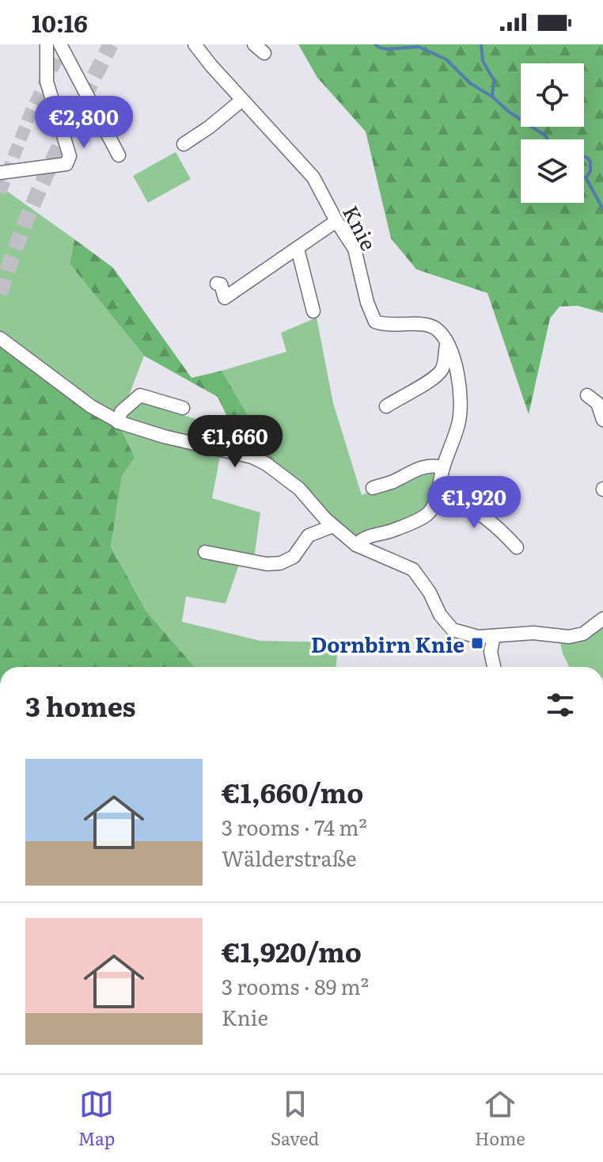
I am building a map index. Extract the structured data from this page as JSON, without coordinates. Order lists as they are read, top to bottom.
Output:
{
  "streets": {
    "street": ["Knie"]
  },
  "places": {
    "transit": ["Dornbirn Knie"]
  },
  "page": {
    "status": "10:16",
    "price": ["€2,800", "€1,660", "€1,920"],
    "heading": "3 homes",
    "list": [
      {
        "name": "€1,660/mo",
        "note": "3 rooms · 74 m² · Wälderstraße"
      },
      {
        "name": "€1,920/mo",
        "note": "3 rooms · 89 m² · Knie"
      }
    ],
    "tabs": ["Map", "Saved", "Home"]
  }
}
